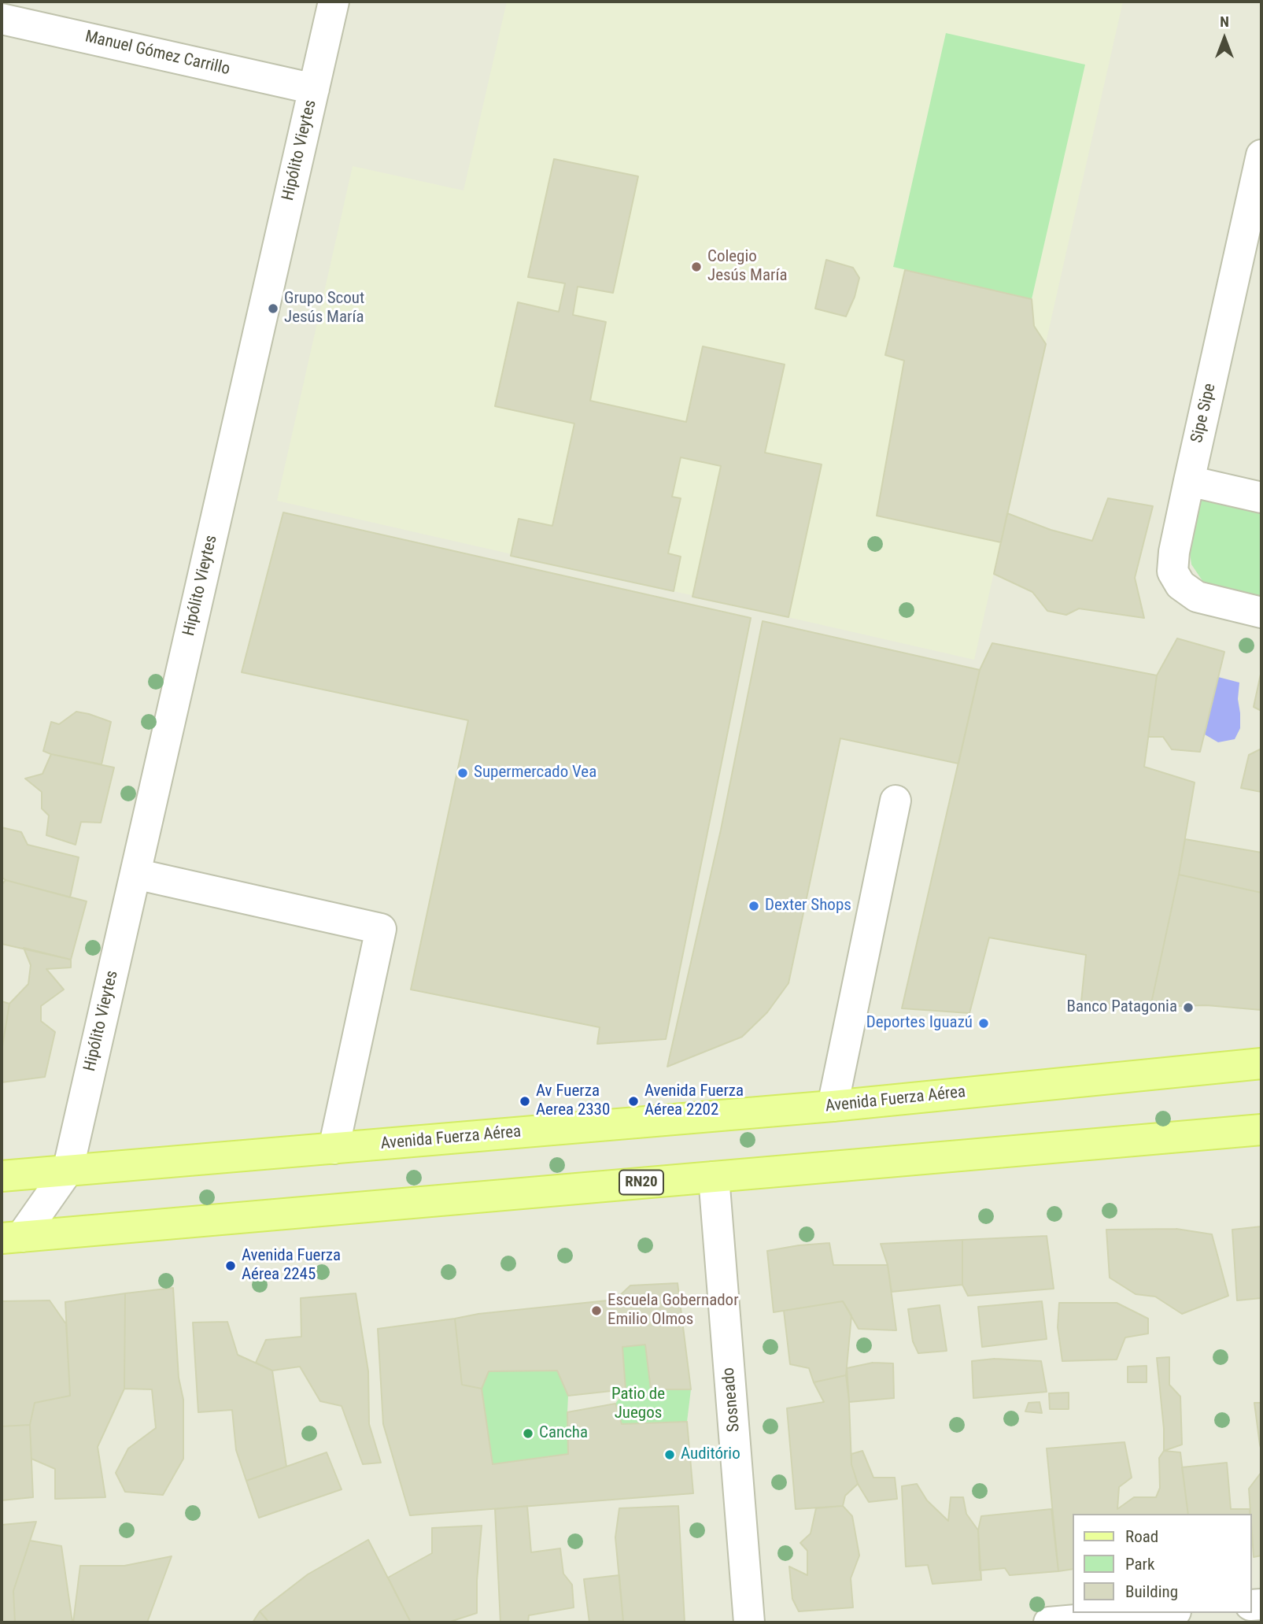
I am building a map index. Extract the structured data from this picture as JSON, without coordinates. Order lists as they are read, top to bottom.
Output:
{
  "streets": {
    "main road": ["Avenida Fuerza Aérea", "RN20"],
    "street": [
      "Manuel Gómez Carrillo",
      "Hipólito Vieytes",
      "Sipe Sipe",
      "Sosneado"
    ]
  },
  "crossings": [
    ["Manuel Gómez Carrillo", "Hipólito Vieytes"],
    ["Hipólito Vieytes", "Avenida Fuerza Aérea"],
    ["RN20", "Sosneado"]
  ],
  "parks": ["Patio de Juegos"],
  "places": [
    "Colegio Jesús María",
    "Grupo Scout Jesús María",
    "Supermercado Vea",
    "Dexter Shops",
    "Banco Patagonia",
    "Deportes Iguazú",
    "Av Fuerza Aerea 2330",
    "Avenida Fuerza Aérea 2202",
    "Avenida Fuerza Aérea 2245",
    "Escuela Gobernador Emilio Olmos",
    "Cancha",
    "Auditório"
  ],
  "legend": ["Road", "Park", "Building"],
  "north": "top"
}
